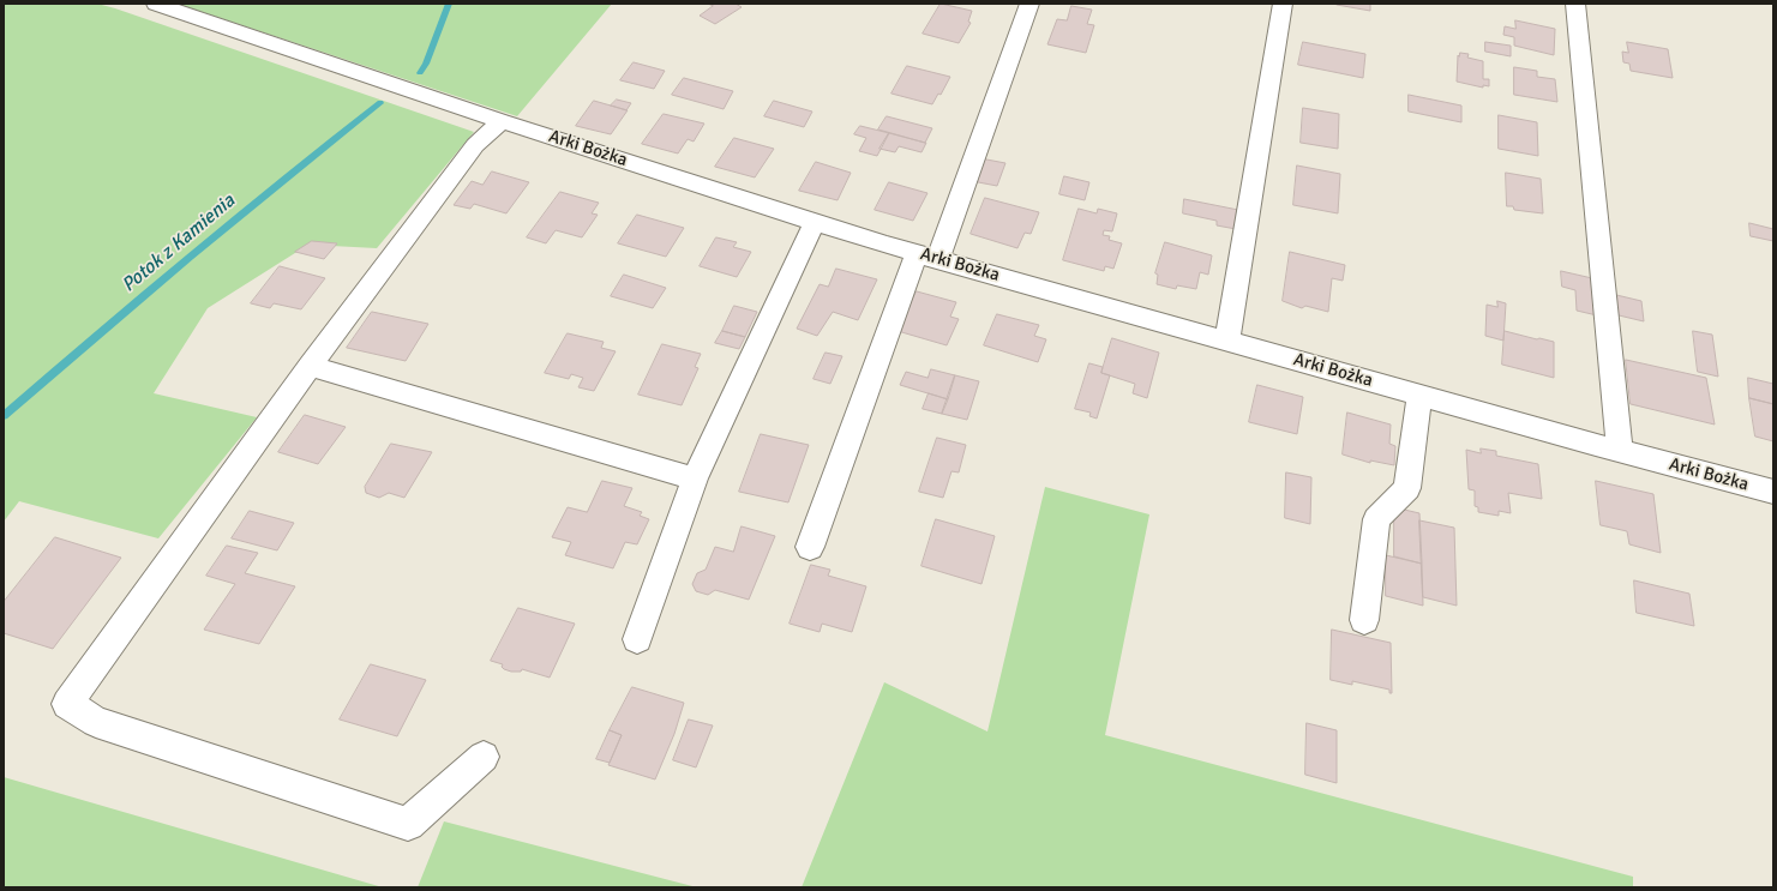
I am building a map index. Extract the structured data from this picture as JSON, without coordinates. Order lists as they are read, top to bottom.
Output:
{
  "streets": {
    "street": ["Arki Bożka"]
  },
  "water": ["Potok z Kamienia"]
}
